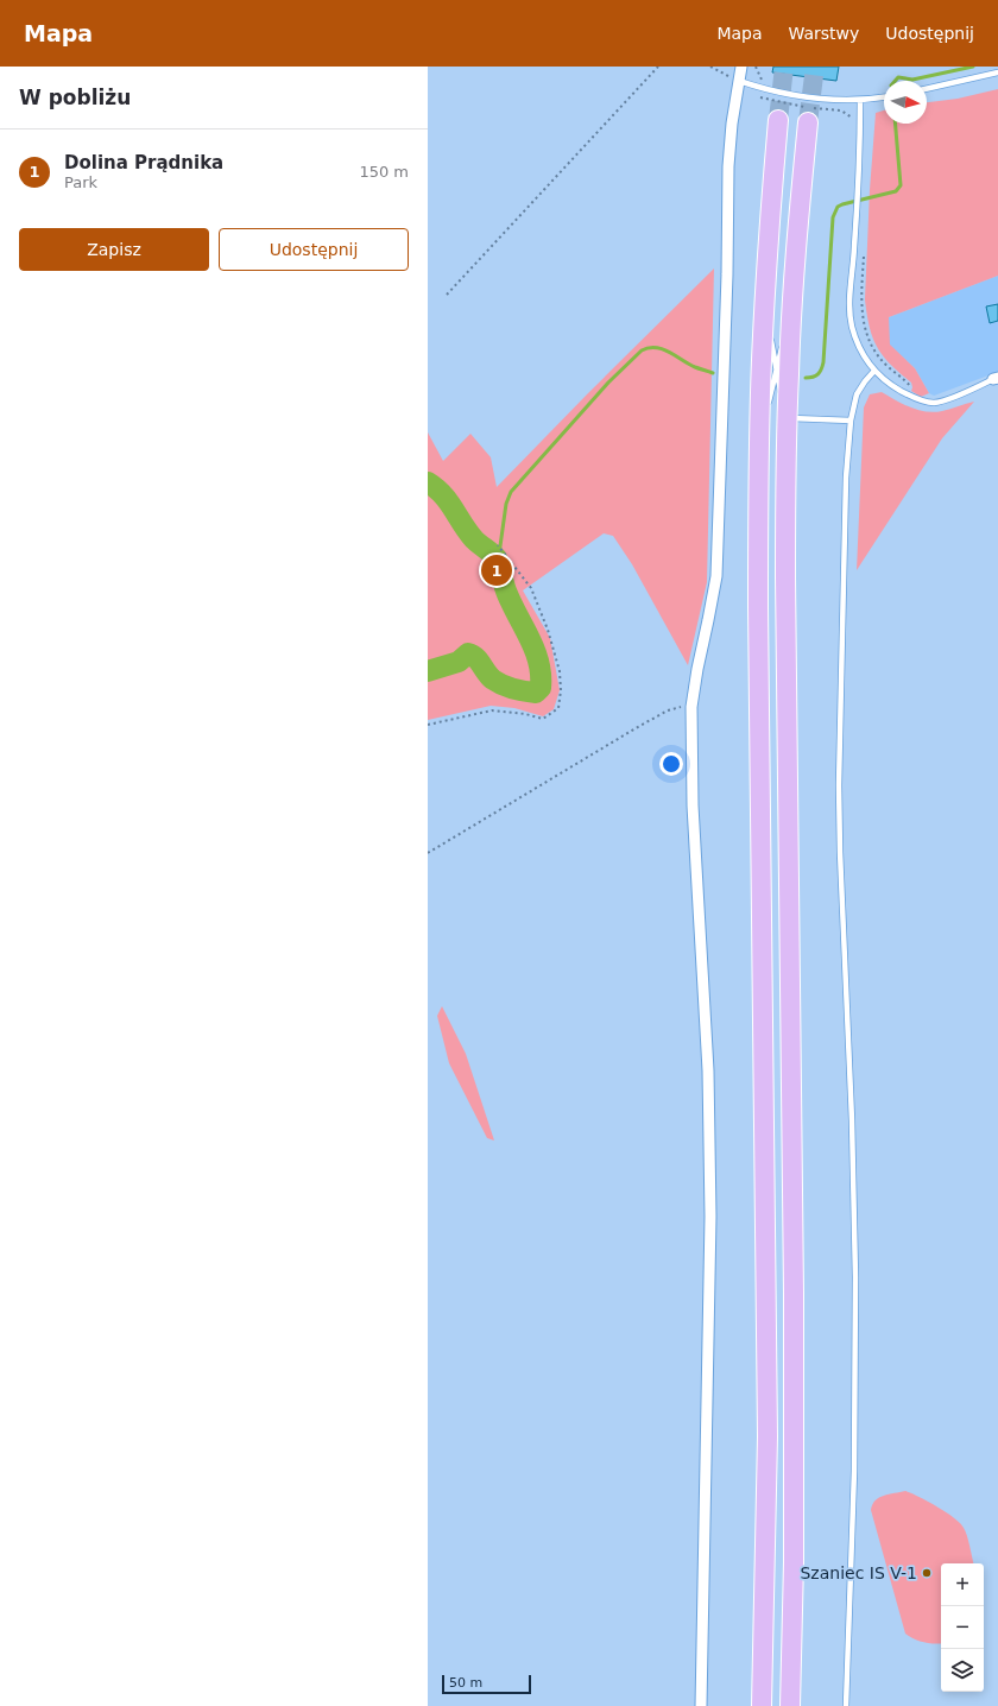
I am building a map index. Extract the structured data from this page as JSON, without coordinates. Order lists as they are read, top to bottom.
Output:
{
  "places": ["Szaniec IS V-1"],
  "scale_bar": "50 m",
  "north": "right",
  "page": {
    "header": "Mapa",
    "nav": ["Mapa", "Warstwy", "Udostępnij"],
    "heading": "W pobliżu",
    "list": [
      {
        "mark": "1",
        "name": "Dolina Prądnika",
        "note": "Park",
        "value": "150 m"
      }
    ],
    "buttons": ["Zapisz", "Udostępnij"],
    "pins": "1",
    "map_buttons": ["+", "−"],
    "scale": "50 m"
  }
}
